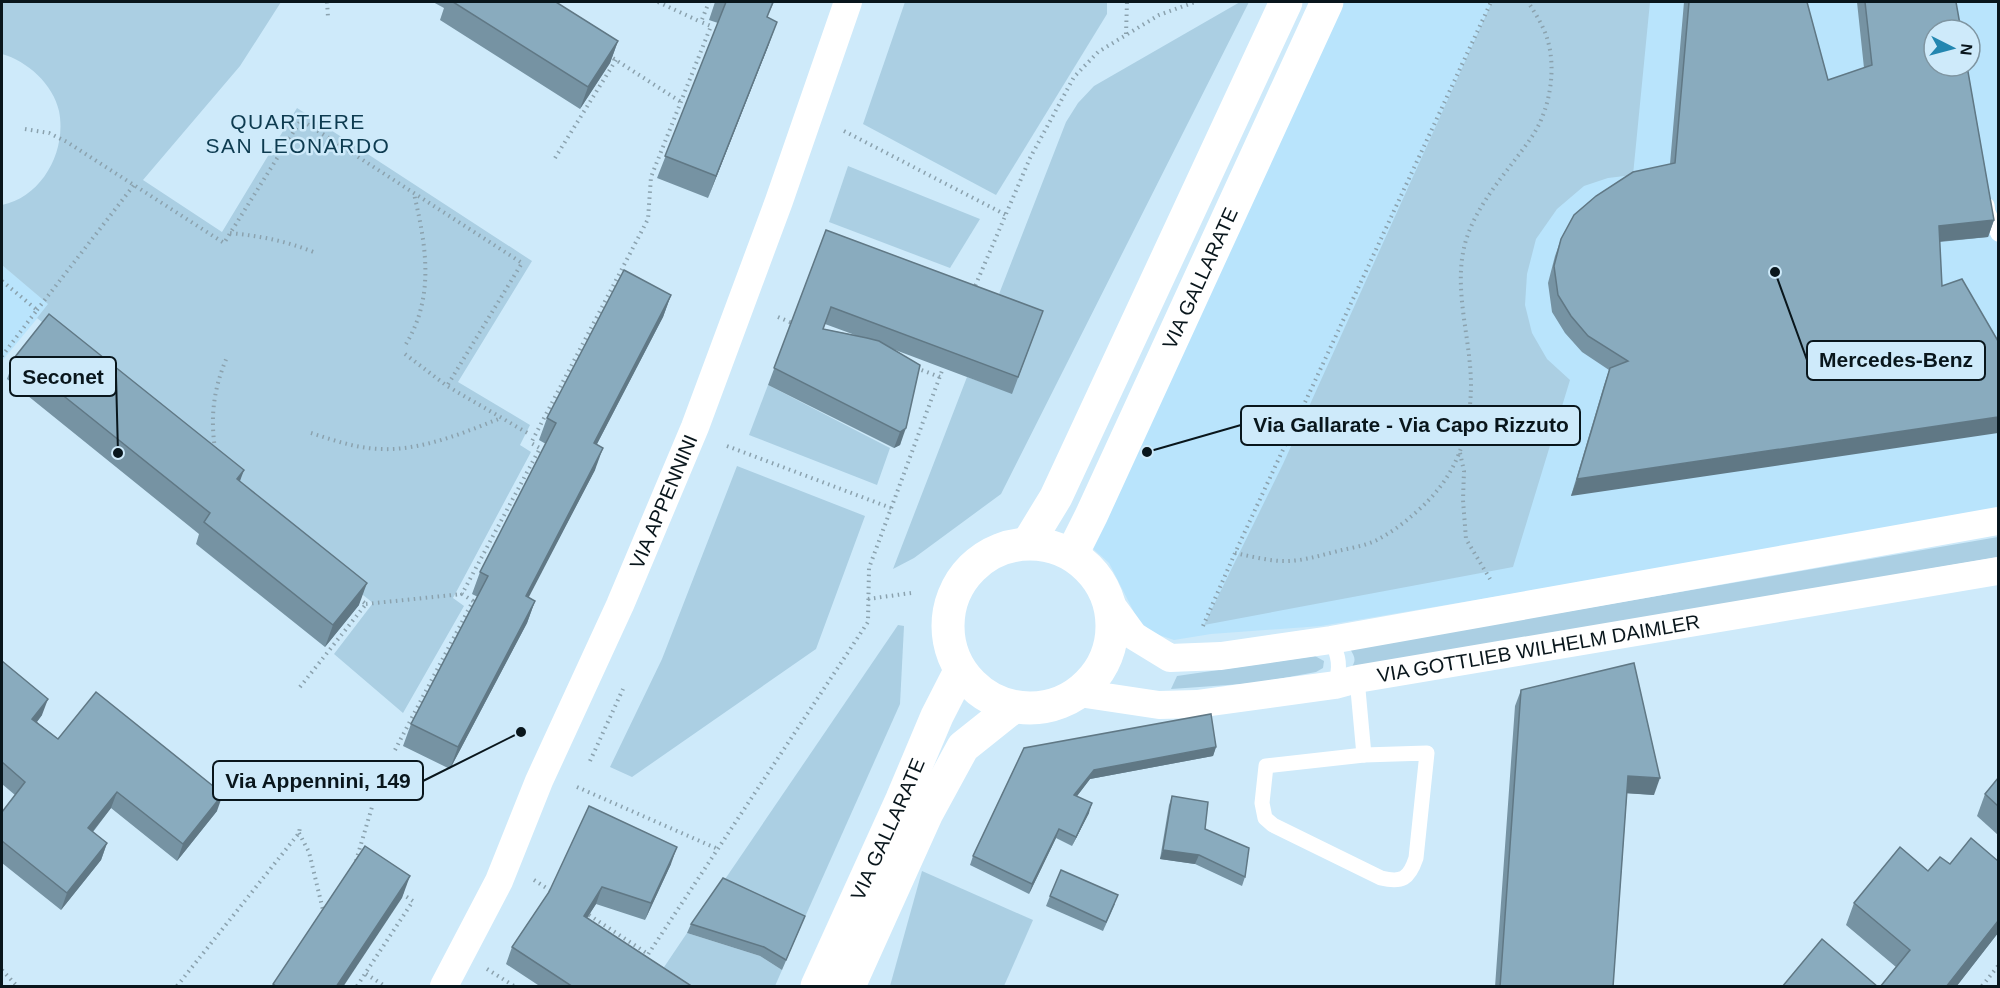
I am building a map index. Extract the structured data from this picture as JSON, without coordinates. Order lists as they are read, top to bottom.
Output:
{
  "streets": {
    "main road": ["VIA GALLARATE"],
    "street": ["VIA APPENNINI", "VIA GOTTLIEB WILHELM DAIMLER"]
  },
  "crossings": [
    ["VIA GALLARATE", "VIA GOTTLIEB WILHELM DAIMLER"]
  ],
  "districts": ["QUARTIERE SAN LEONARDO"],
  "places": [
    "Mercedes-Benz",
    "Via Gallarate - Via Capo Rizzuto",
    "Seconet",
    "Via Appennini, 149"
  ],
  "north": "right"
}
